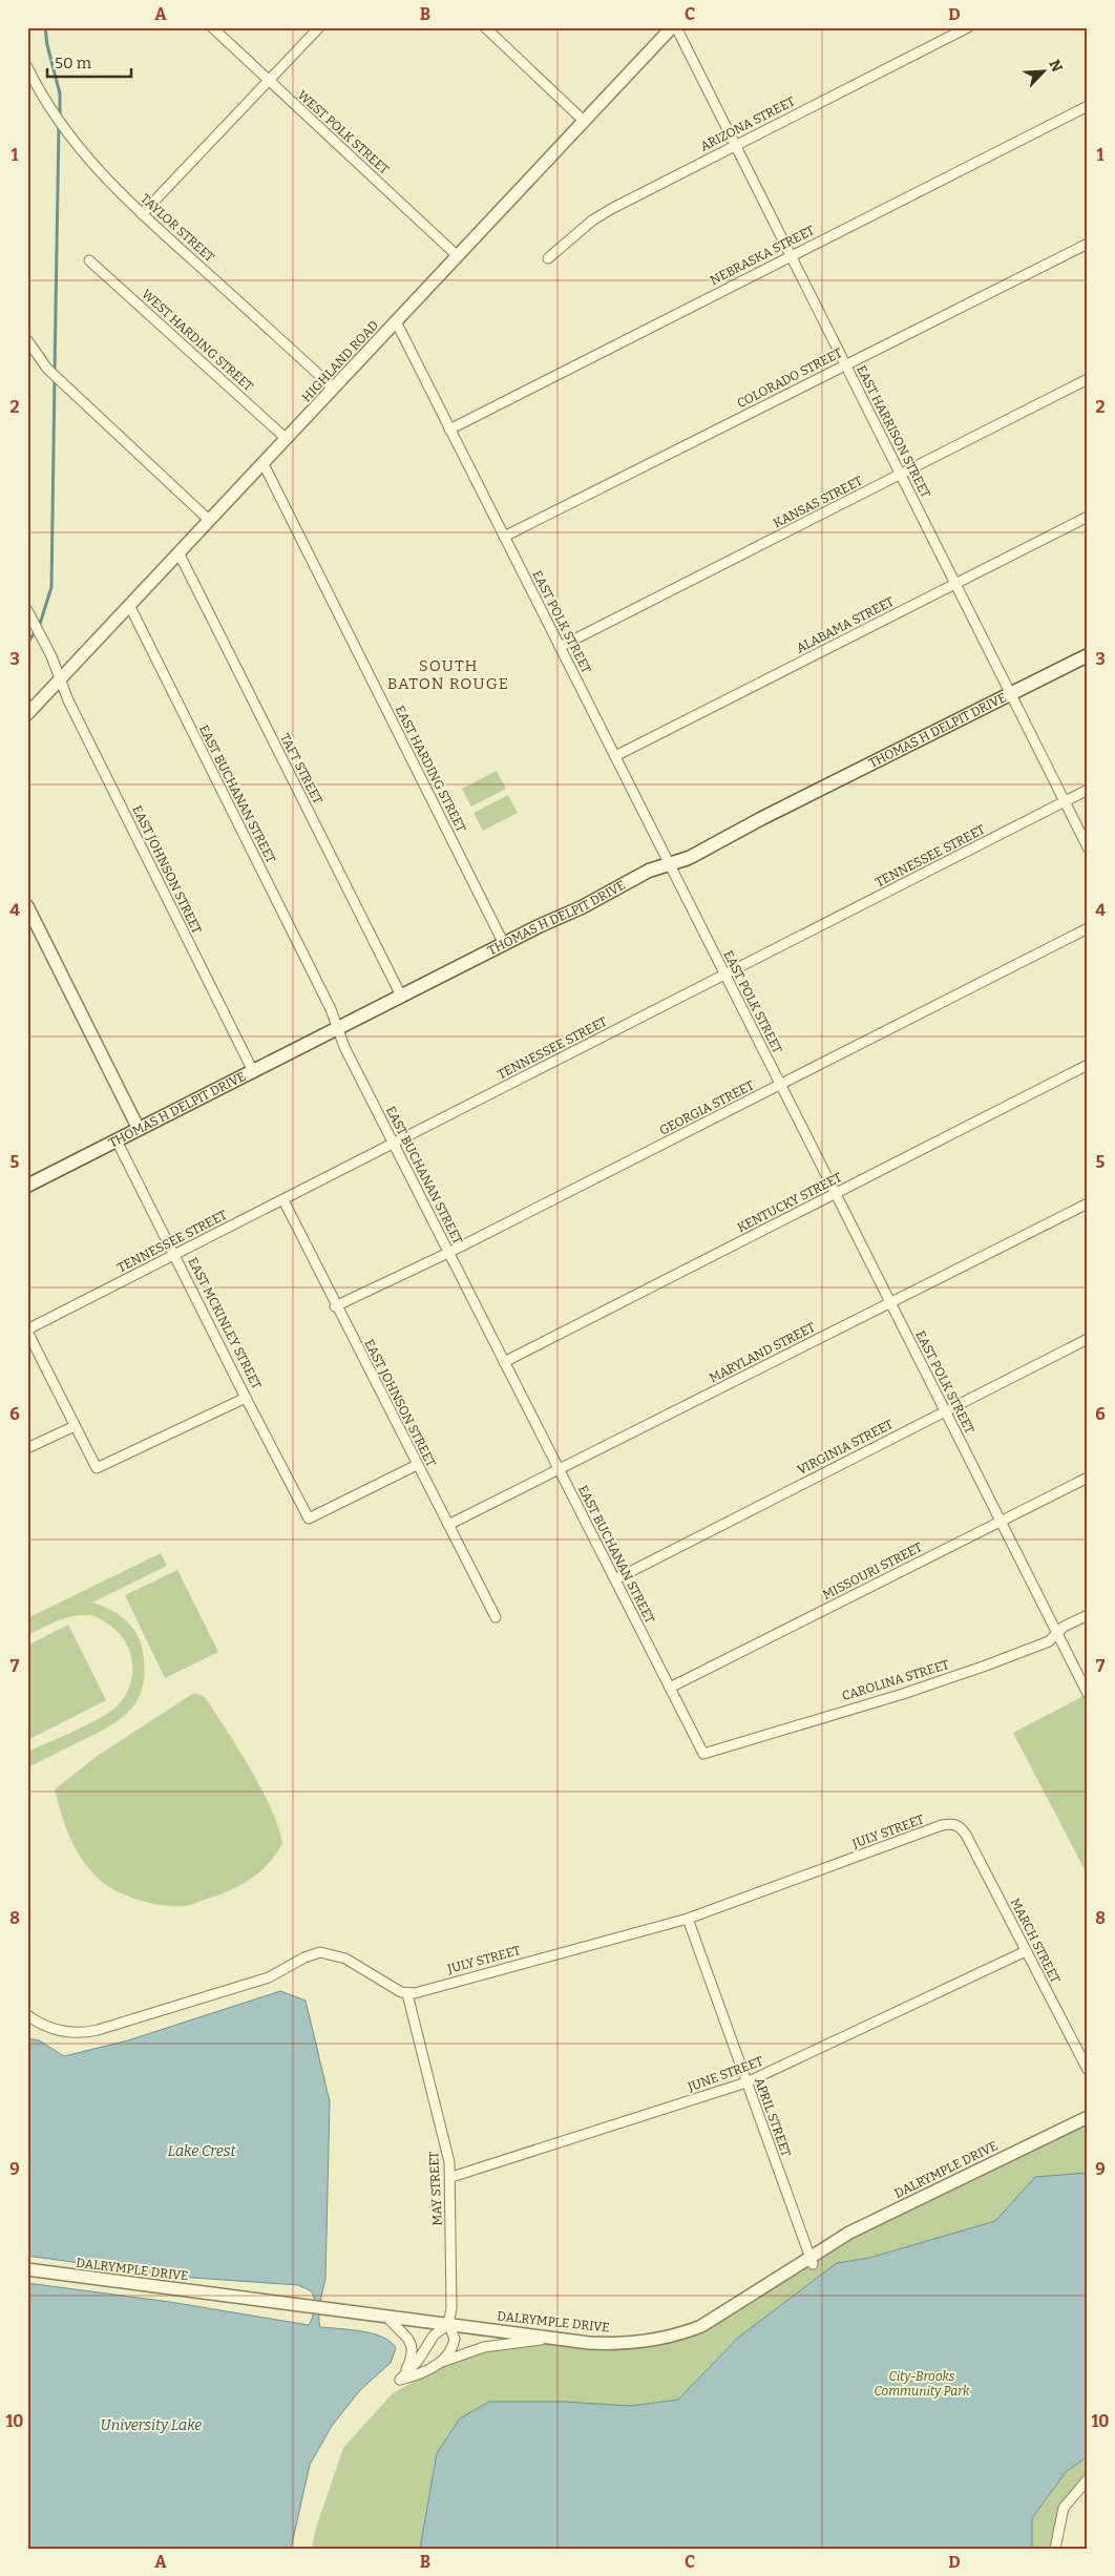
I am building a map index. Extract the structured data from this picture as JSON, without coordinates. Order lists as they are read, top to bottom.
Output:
{
  "streets": {
    "main road": ["THOMAS H DELPIT DRIVE"],
    "street": [
      "ARIZONA STREET",
      "WEST POLK STREET",
      "TAYLOR STREET",
      "NEBRASKA STREET",
      "WEST HARDING STREET",
      "HIGHLAND ROAD",
      "COLORADO STREET",
      "EAST HARRISON STREET",
      "KANSAS STREET",
      "EAST POLK STREET",
      "ALABAMA STREET",
      "TAFT STREET",
      "EAST HARDING STREET",
      "EAST BUCHANAN STREET",
      "TENNESSEE STREET",
      "EAST JOHNSON STREET",
      "GEORGIA STREET",
      "KENTUCKY STREET",
      "EAST MCKINLEY STREET",
      "MARYLAND STREET",
      "VIRGINIA STREET",
      "MISSOURI STREET",
      "CAROLINA STREET",
      "JULY STREET",
      "MARCH STREET",
      "JUNE STREET",
      "APRIL STREET",
      "DALRYMPLE DRIVE",
      "MAY STREET"
    ]
  },
  "crossings": [
    ["ARIZONA STREET", "EAST HARRISON STREET"],
    ["WEST POLK STREET", "HIGHLAND ROAD"],
    ["TAYLOR STREET", "HIGHLAND ROAD"],
    ["NEBRASKA STREET", "EAST HARRISON STREET"],
    ["NEBRASKA STREET", "EAST POLK STREET"],
    ["WEST HARDING STREET", "HIGHLAND ROAD"],
    ["HIGHLAND ROAD", "EAST POLK STREET"],
    ["HIGHLAND ROAD", "TAFT STREET"],
    ["HIGHLAND ROAD", "EAST HARDING STREET"],
    ["HIGHLAND ROAD", "EAST BUCHANAN STREET"],
    ["HIGHLAND ROAD", "EAST JOHNSON STREET"],
    ["COLORADO STREET", "EAST HARRISON STREET"],
    ["COLORADO STREET", "EAST POLK STREET"],
    ["EAST HARRISON STREET", "KANSAS STREET"],
    ["EAST HARRISON STREET", "ALABAMA STREET"],
    ["EAST HARRISON STREET", "THOMAS H DELPIT DRIVE"],
    ["EAST HARRISON STREET", "TENNESSEE STREET"],
    ["KANSAS STREET", "EAST POLK STREET"],
    ["EAST POLK STREET", "ALABAMA STREET"],
    ["EAST POLK STREET", "THOMAS H DELPIT DRIVE"],
    ["EAST POLK STREET", "TENNESSEE STREET"],
    ["EAST POLK STREET", "GEORGIA STREET"],
    ["EAST POLK STREET", "KENTUCKY STREET"],
    ["EAST POLK STREET", "MARYLAND STREET"],
    ["EAST POLK STREET", "VIRGINIA STREET"],
    ["EAST POLK STREET", "MISSOURI STREET"],
    ["EAST POLK STREET", "CAROLINA STREET"],
    ["THOMAS H DELPIT DRIVE", "TAFT STREET"],
    ["THOMAS H DELPIT DRIVE", "EAST HARDING STREET"],
    ["THOMAS H DELPIT DRIVE", "EAST BUCHANAN STREET"],
    ["THOMAS H DELPIT DRIVE", "EAST JOHNSON STREET"],
    ["THOMAS H DELPIT DRIVE", "EAST MCKINLEY STREET"],
    ["EAST BUCHANAN STREET", "TENNESSEE STREET"],
    ["EAST BUCHANAN STREET", "GEORGIA STREET"],
    ["EAST BUCHANAN STREET", "KENTUCKY STREET"],
    ["EAST BUCHANAN STREET", "MARYLAND STREET"],
    ["EAST BUCHANAN STREET", "VIRGINIA STREET"],
    ["EAST BUCHANAN STREET", "MISSOURI STREET"],
    ["EAST BUCHANAN STREET", "CAROLINA STREET"],
    ["TENNESSEE STREET", "EAST JOHNSON STREET"],
    ["TENNESSEE STREET", "EAST MCKINLEY STREET"],
    ["EAST JOHNSON STREET", "GEORGIA STREET"],
    ["EAST JOHNSON STREET", "EAST MCKINLEY STREET"],
    ["EAST JOHNSON STREET", "MARYLAND STREET"],
    ["JULY STREET", "MARCH STREET"],
    ["JULY STREET", "APRIL STREET"],
    ["JULY STREET", "MAY STREET"],
    ["MARCH STREET", "JUNE STREET"],
    ["JUNE STREET", "APRIL STREET"],
    ["JUNE STREET", "MAY STREET"],
    ["APRIL STREET", "DALRYMPLE DRIVE"],
    ["DALRYMPLE DRIVE", "MAY STREET"]
  ],
  "districts": ["SOUTH BATON ROUGE"],
  "water": ["Lake Crest", "University Lake"],
  "parks": ["City-Brooks Community Park"],
  "scale_bar": "50 m",
  "north": "top right",
  "grid": {
    "columns": [
      "A",
      "B",
      "C",
      "D"
    ],
    "rows": [
      "1",
      "2",
      "3",
      "4",
      "5",
      "6",
      "7",
      "8",
      "9",
      "10"
    ]
  }
}
